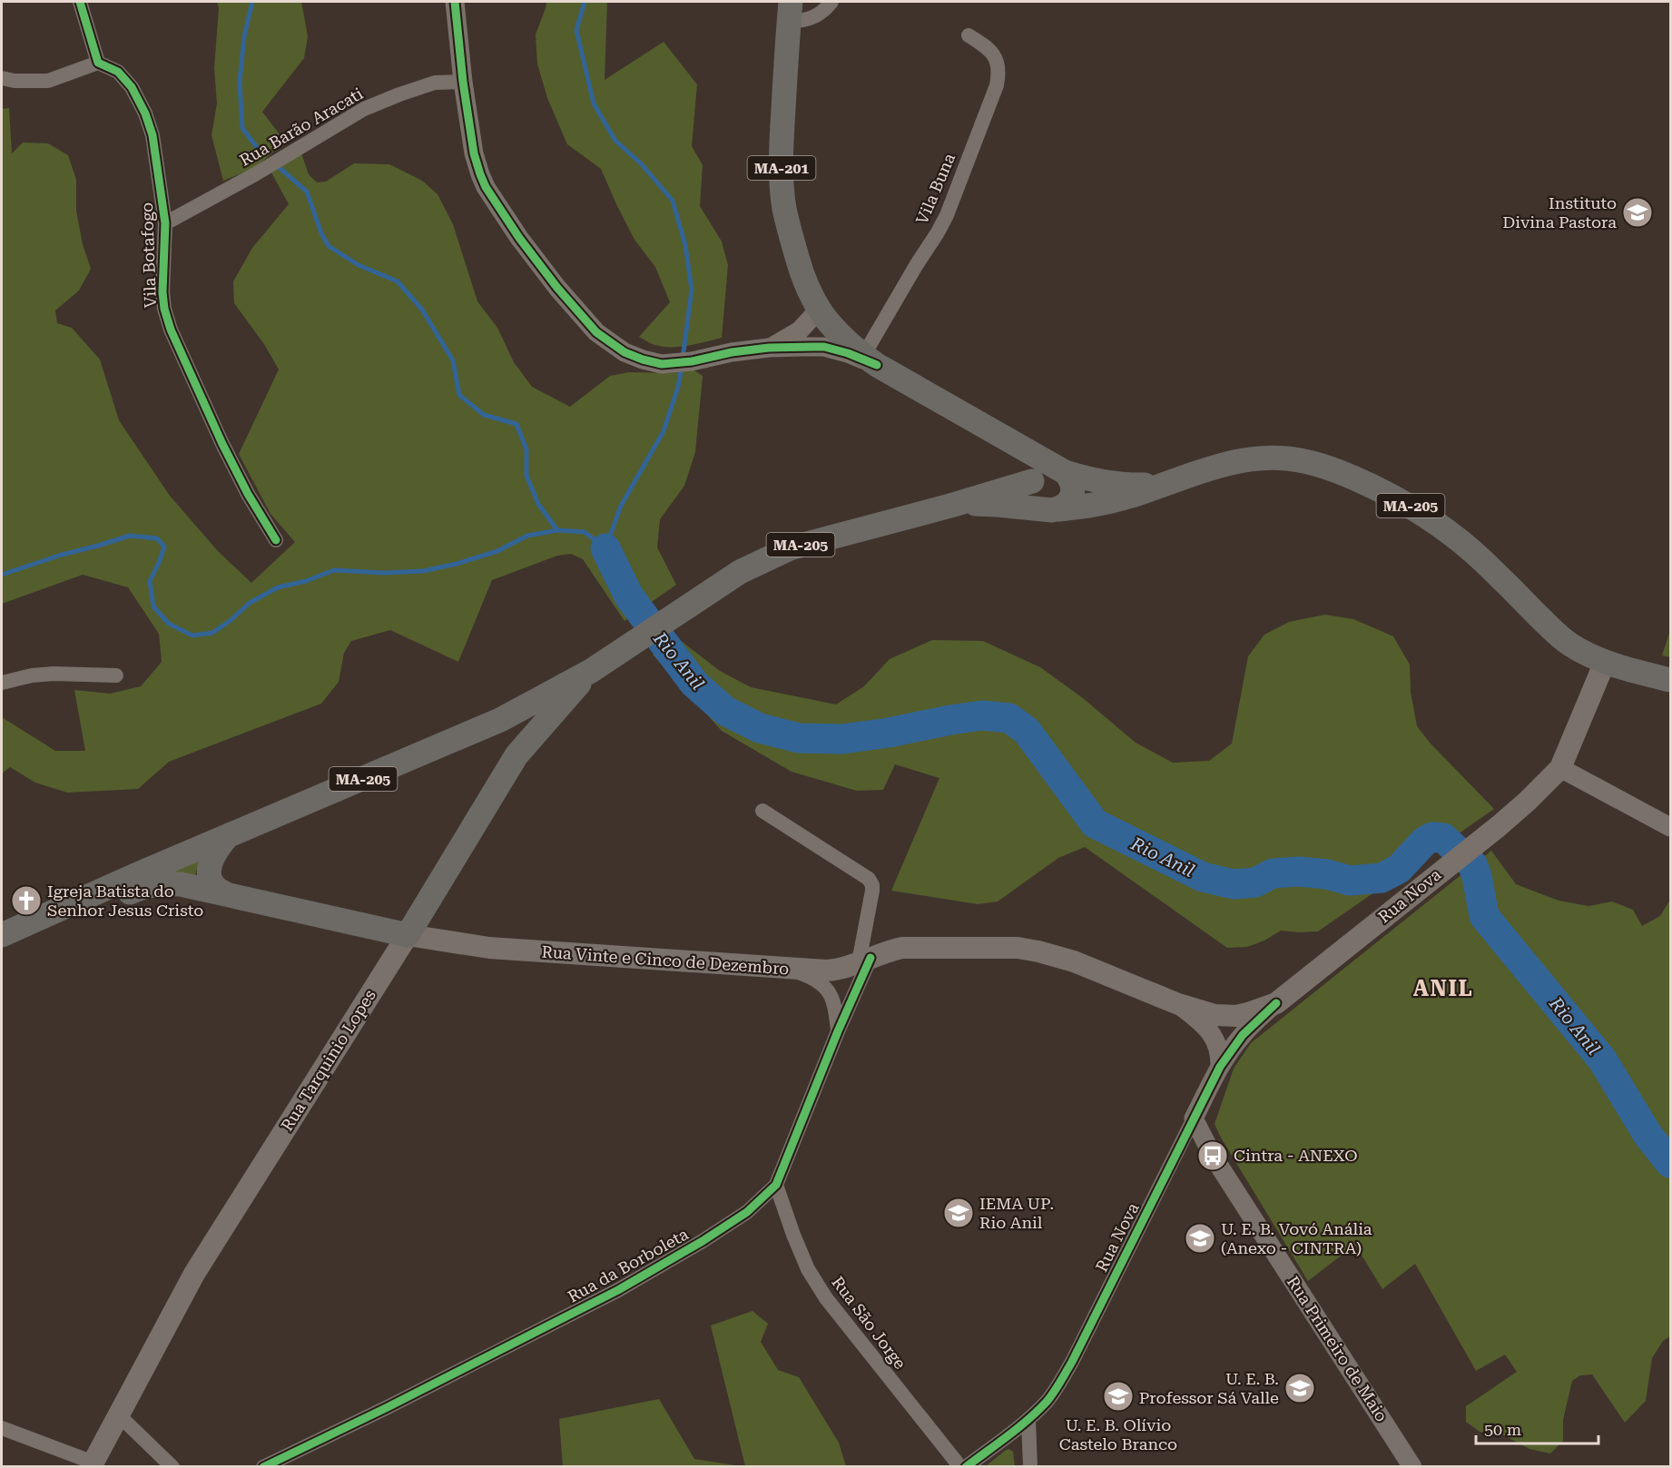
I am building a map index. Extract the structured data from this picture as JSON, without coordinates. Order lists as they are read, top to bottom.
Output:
{
  "streets": {
    "main road": [
      "MA-201",
      "MA-205",
      "Rua Nova",
      "Rua Vinte e Cinco de Dezembro",
      "Rua Tarquinio Lopes"
    ],
    "street": [
      "Rua Barão Aracati",
      "Vila Buna",
      "Vila Botafogo",
      "Rua da Borboleta",
      "Rua São Jorge",
      "Rua Primeiro de Maio"
    ]
  },
  "crossings": [
    ["Rua Barão Aracati", "Vila Botafogo"],
    ["MA-201", "Vila Buna"],
    ["MA-201", "MA-205"],
    ["MA-205", "Rua Nova"],
    ["MA-205", "Rua Tarquinio Lopes"],
    ["Rua Nova", "Rua Vinte e Cinco de Dezembro"],
    ["Rua Nova", "Rua Primeiro de Maio"],
    ["Rua Vinte e Cinco de Dezembro", "Rua Tarquinio Lopes"],
    ["Rua Vinte e Cinco de Dezembro", "Rua da Borboleta"],
    ["Rua da Borboleta", "Rua São Jorge"]
  ],
  "districts": ["ANIL"],
  "water": ["Rio Anil"],
  "places": {
    "school or university": [
      "Instituto Divina Pastora",
      "IEMA UP. Rio Anil",
      "U. E. B. Vovó Anália (Anexo - CINTRA)",
      "U. E. B. Professor Sá Valle",
      "U. E. B. Olívio Castelo Branco"
    ],
    "church": ["Igreja Batista do Senhor Jesus Cristo"],
    "bus stop": ["Cintra - ANEXO"]
  },
  "scale_bar": "50 m"
}
